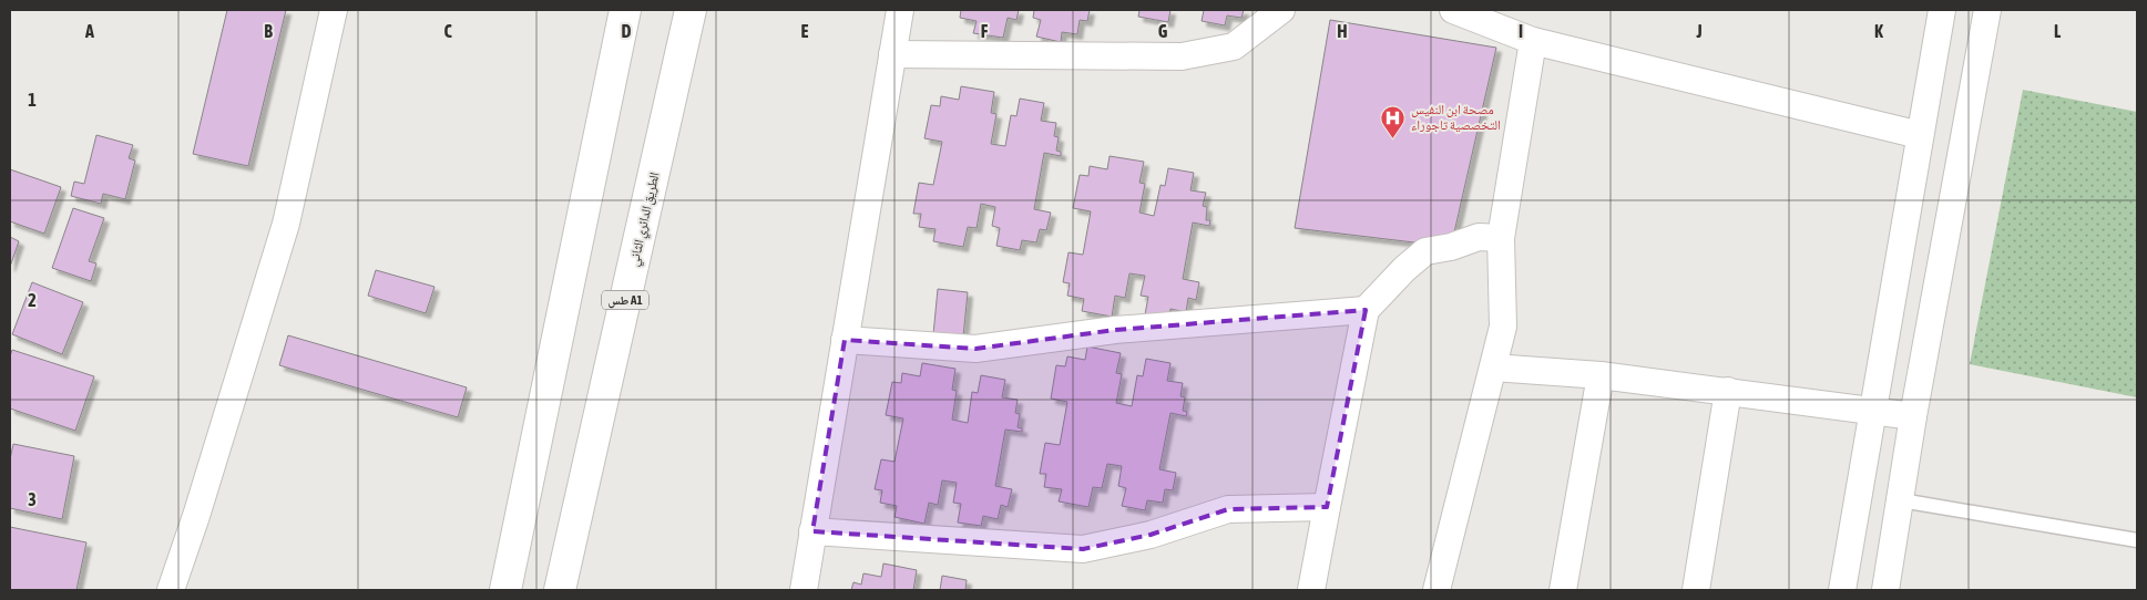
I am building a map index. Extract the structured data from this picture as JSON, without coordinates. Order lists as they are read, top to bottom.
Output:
{
  "streets": {
    "highway": ["الطريق الدائري الثاني", "طس A1"]
  },
  "places": {
    "hospital": ["مصحة ابن النفيس التخصصية تاجوراء"]
  },
  "grid": {
    "columns": [
      "A",
      "B",
      "C",
      "D",
      "E",
      "F",
      "G",
      "H",
      "I",
      "J",
      "K",
      "L"
    ],
    "rows": ["1", "2", "3"]
  }
}
